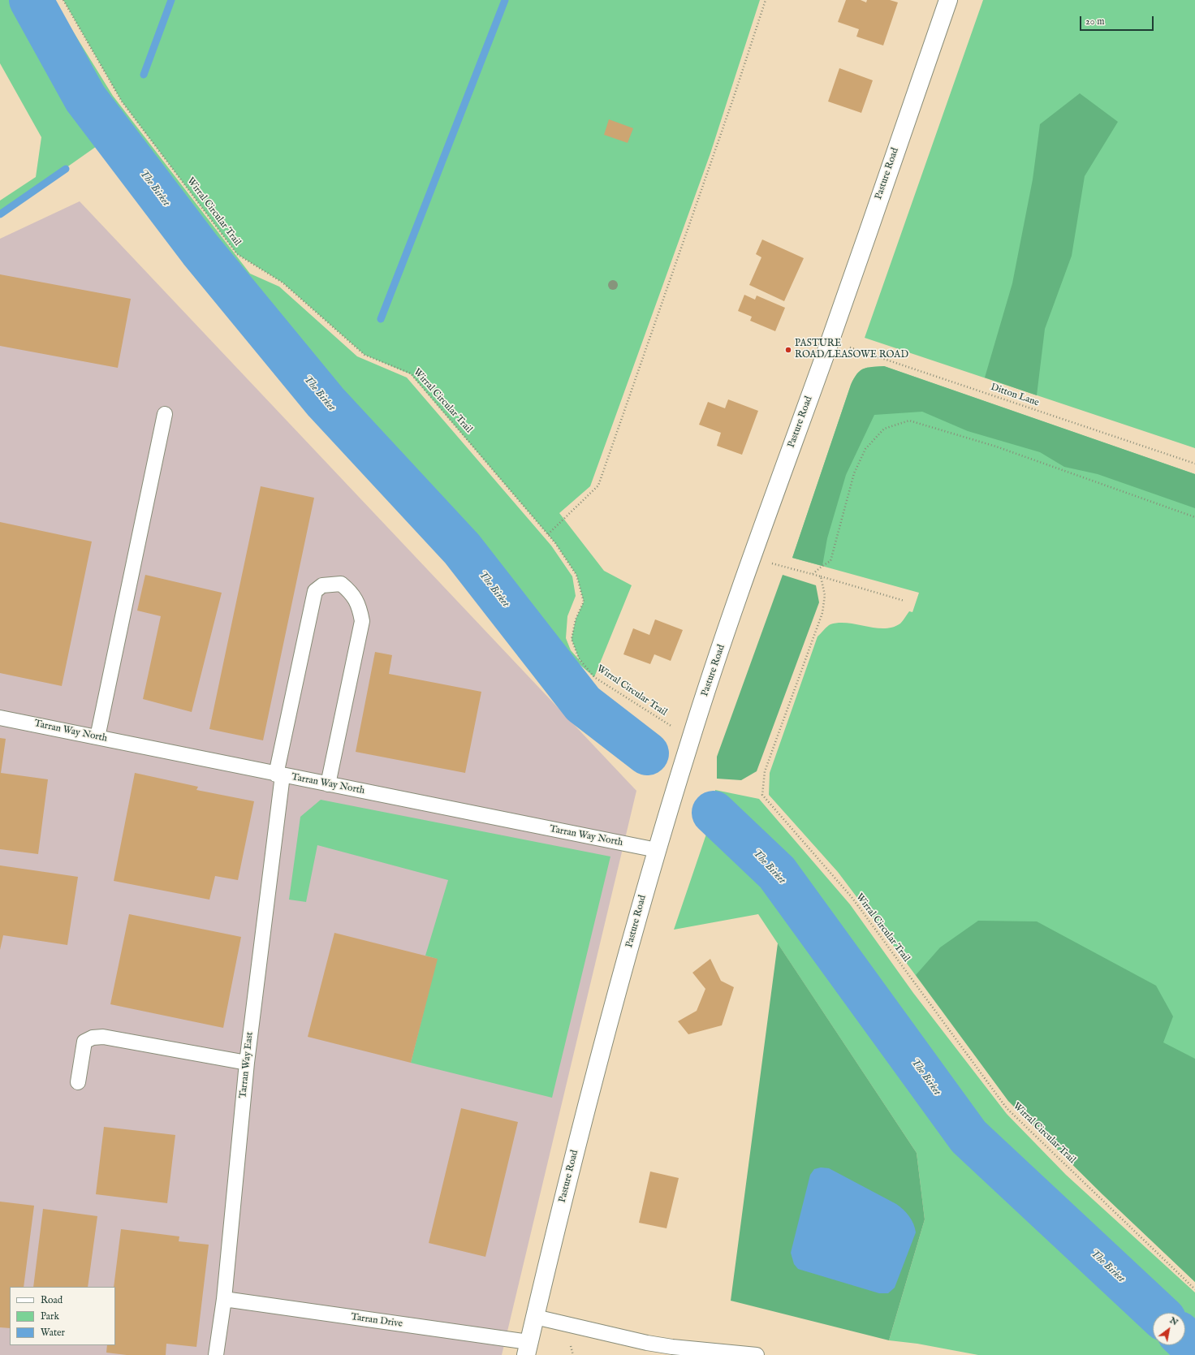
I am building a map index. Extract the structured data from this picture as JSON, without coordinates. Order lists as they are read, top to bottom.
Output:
{
  "streets": {
    "main road": ["Pasture Road"],
    "lane": ["Tarran Way North", "Tarran Way East", "Tarran Drive"],
    "path": ["Wirral Circular Trail", "Ditton Lane"]
  },
  "crossings": [
    ["Pasture Road", "Wirral Circular Trail"],
    ["Pasture Road", "Ditton Lane"],
    ["Pasture Road", "Tarran Way North"],
    ["Pasture Road", "Tarran Drive"],
    ["Tarran Way North", "Tarran Way East"],
    ["Tarran Way East", "Tarran Drive"]
  ],
  "water": ["The Birket"],
  "places": ["PASTURE ROAD/LEASOWE ROAD"],
  "legend": ["Road", "Park", "Water"],
  "scale_bar": "20 m",
  "north": "top right"
}
